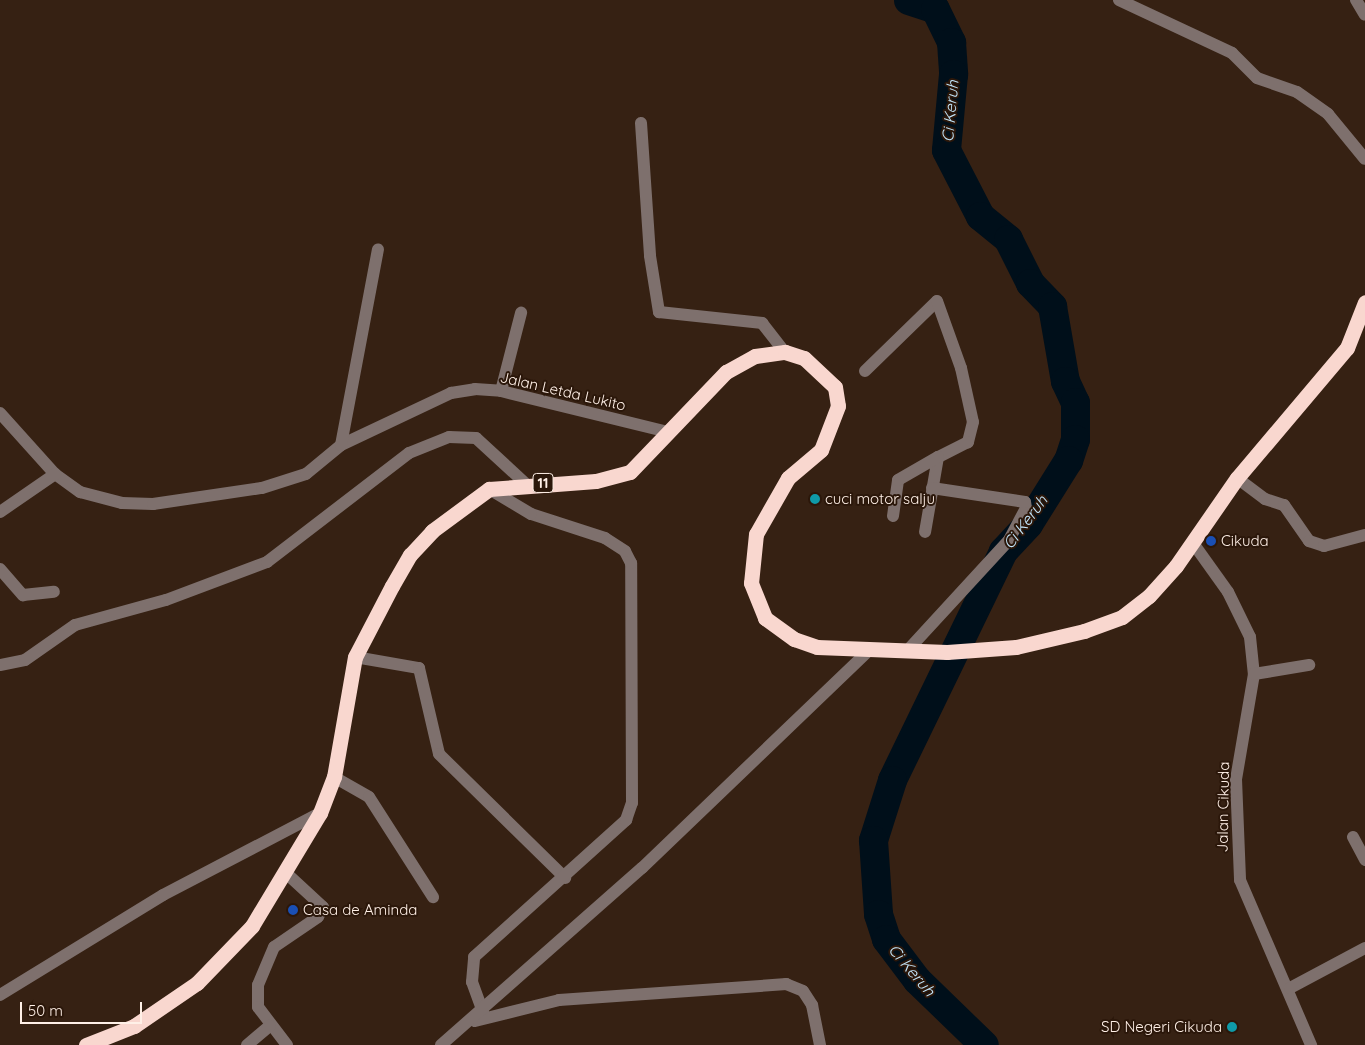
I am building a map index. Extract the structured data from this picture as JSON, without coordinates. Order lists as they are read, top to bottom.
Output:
{
  "streets": {
    "highway": ["11"],
    "street": ["Jalan Letda Lukito", "Jalan Cikuda"]
  },
  "crossings": [
    ["Jalan Letda Lukito", "11"],
    ["11", "Jalan Cikuda"]
  ],
  "water": ["Ci Keruh"],
  "places": [
    "cuci motor salju",
    "Cikuda",
    "Casa de Aminda",
    "SD Negeri Cikuda"
  ],
  "scale_bar": "50 m"
}
